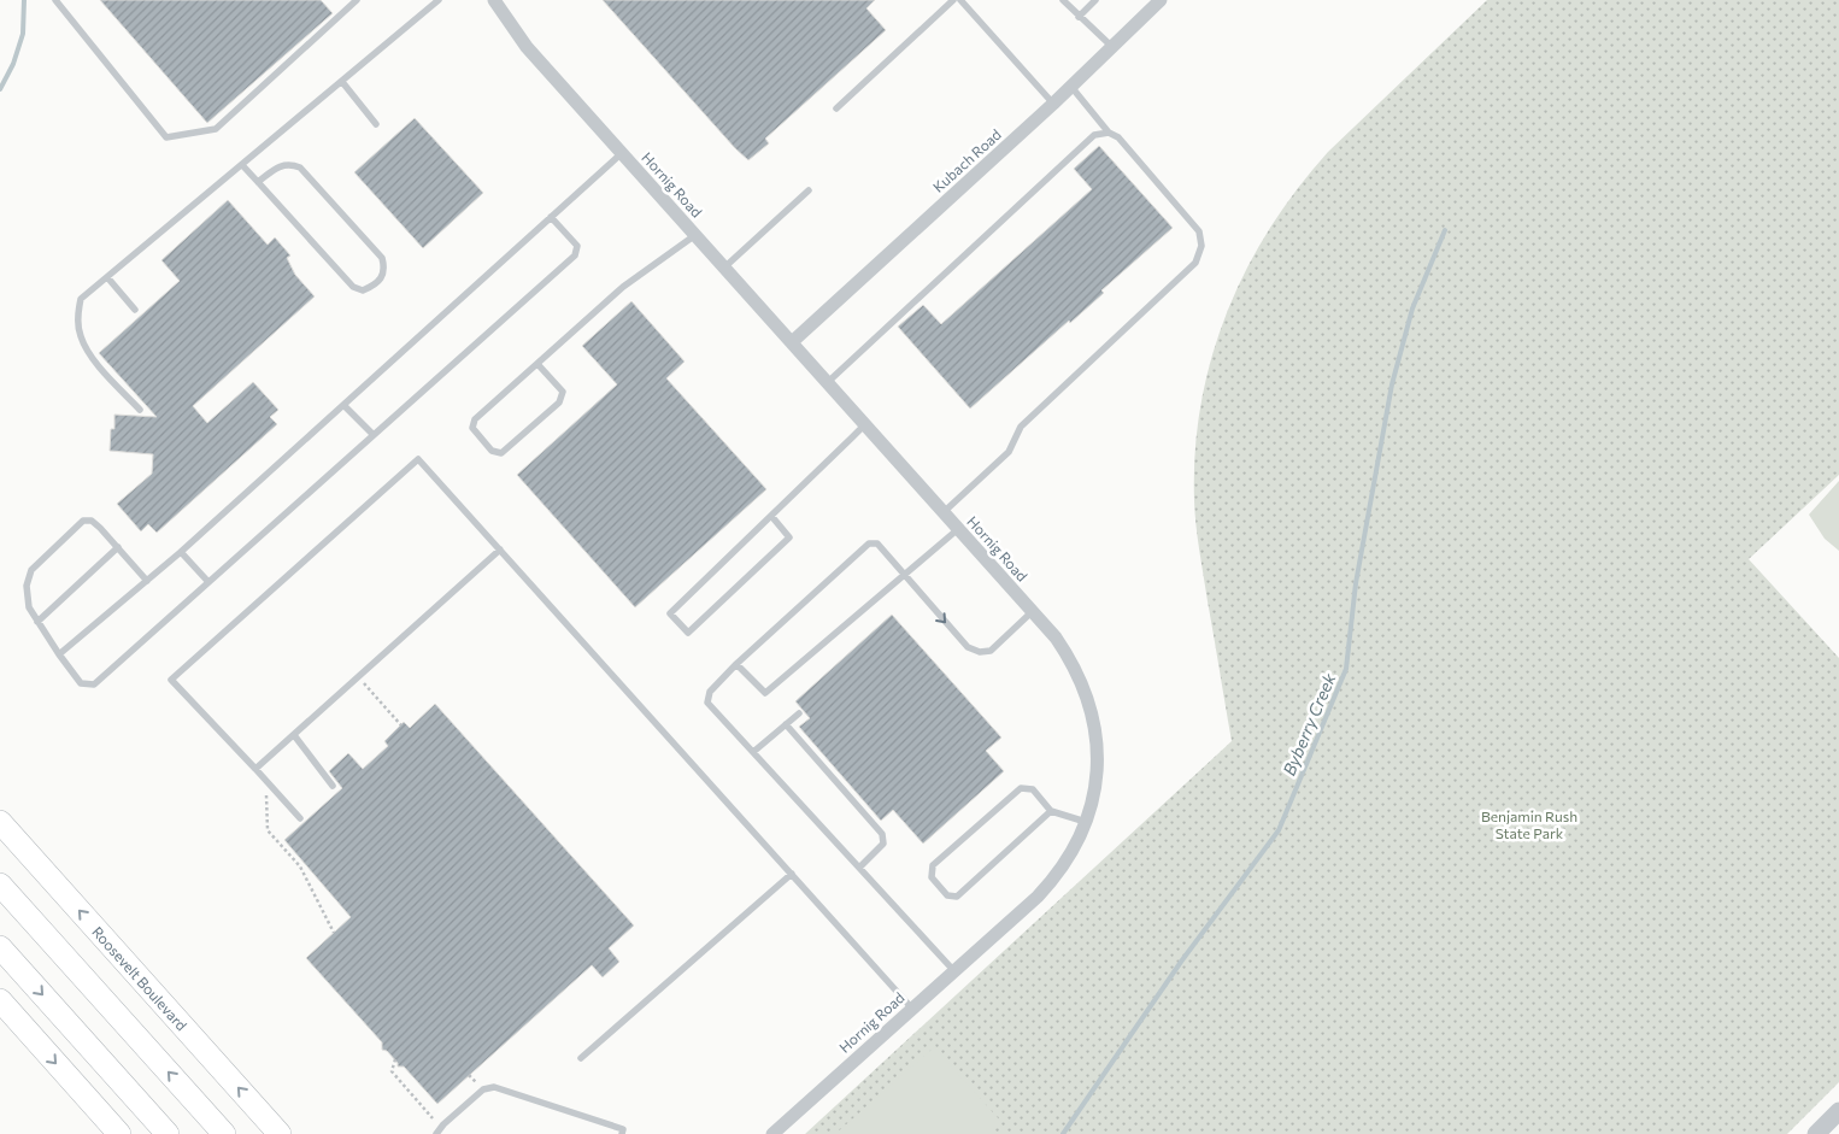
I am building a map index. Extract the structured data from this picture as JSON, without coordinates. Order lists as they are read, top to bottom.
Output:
{
  "streets": {
    "highway": ["Roosevelt Boulevard"],
    "street": ["Kubach Road", "Hornig Road"]
  },
  "crossings": [
    ["Kubach Road", "Hornig Road"]
  ],
  "water": ["Byberry Creek"],
  "parks": ["Benjamin Rush State Park"]
}
